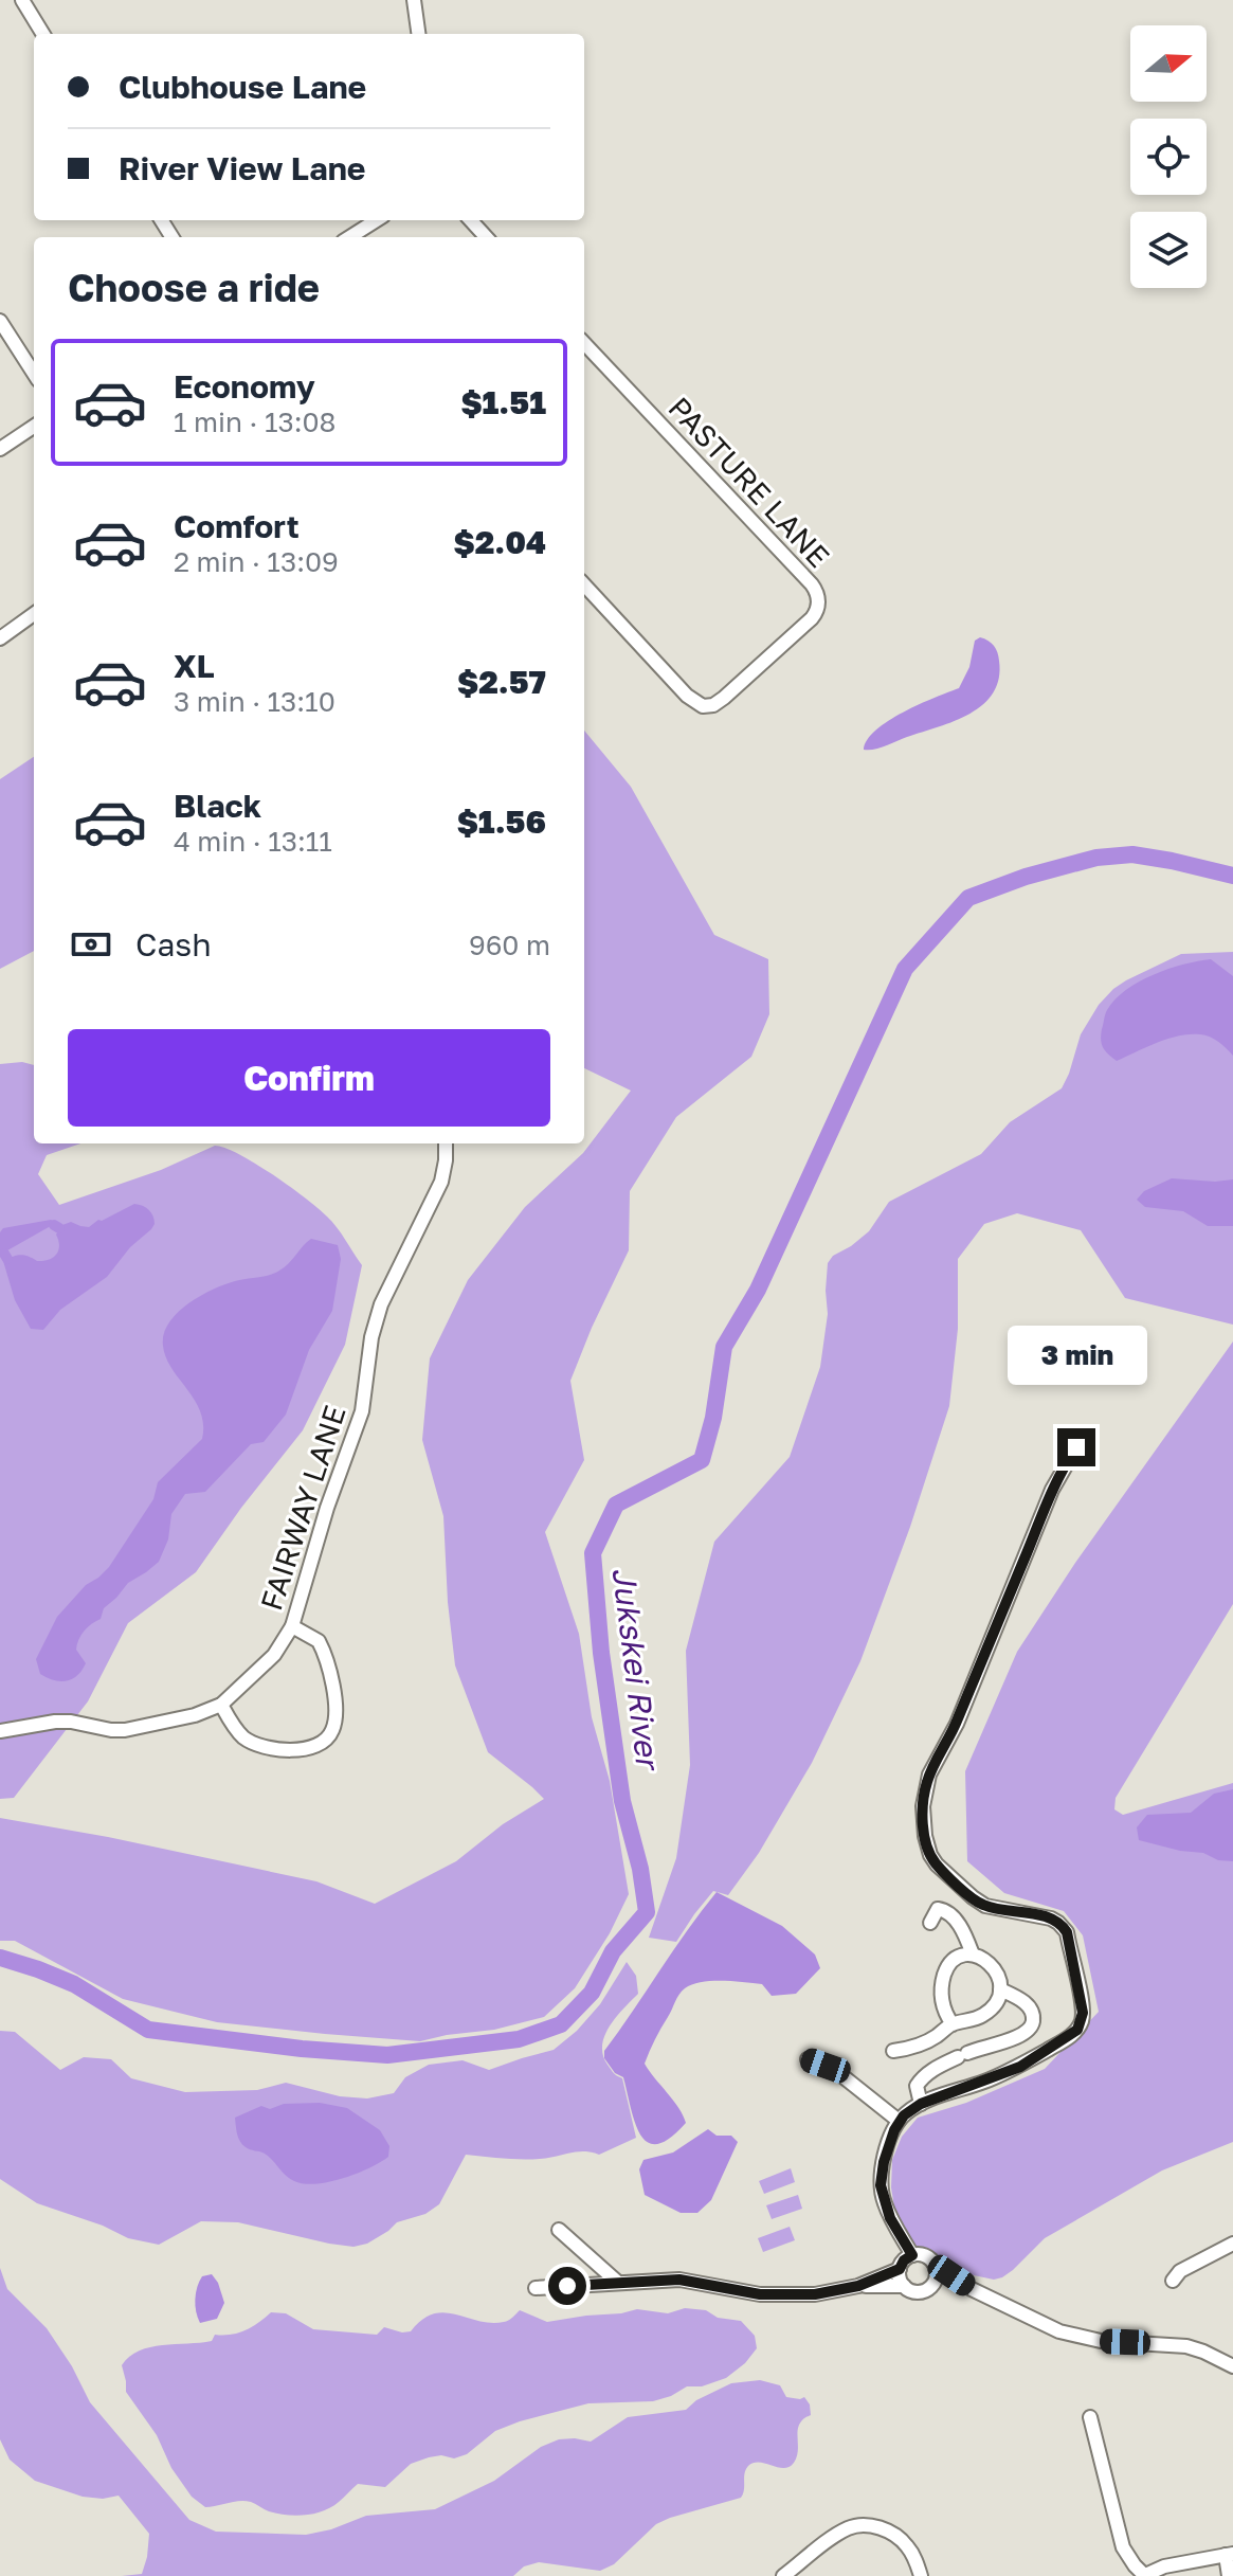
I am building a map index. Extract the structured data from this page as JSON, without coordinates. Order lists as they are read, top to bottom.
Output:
{
  "streets": {
    "street": ["PASTURE LANE", "FAIRWAY LANE"]
  },
  "water": ["Jukskei River"],
  "north": "right",
  "page": {
    "banner": ["Clubhouse Lane", "River View Lane"],
    "heading": "Choose a ride",
    "list": [
      {
        "name": "Economy",
        "note": "1 min · 13:08",
        "value": "$1.51"
      },
      {
        "name": "Comfort",
        "note": "2 min · 13:09",
        "value": "$2.04"
      },
      {
        "name": "XL",
        "note": "3 min · 13:10",
        "value": "$2.57"
      },
      {
        "name": "Black",
        "note": "4 min · 13:11",
        "value": "$1.56"
      }
    ],
    "pay": ["Cash", "960 m"],
    "buttons": "Confirm",
    "bubble": "3 min"
  }
}
